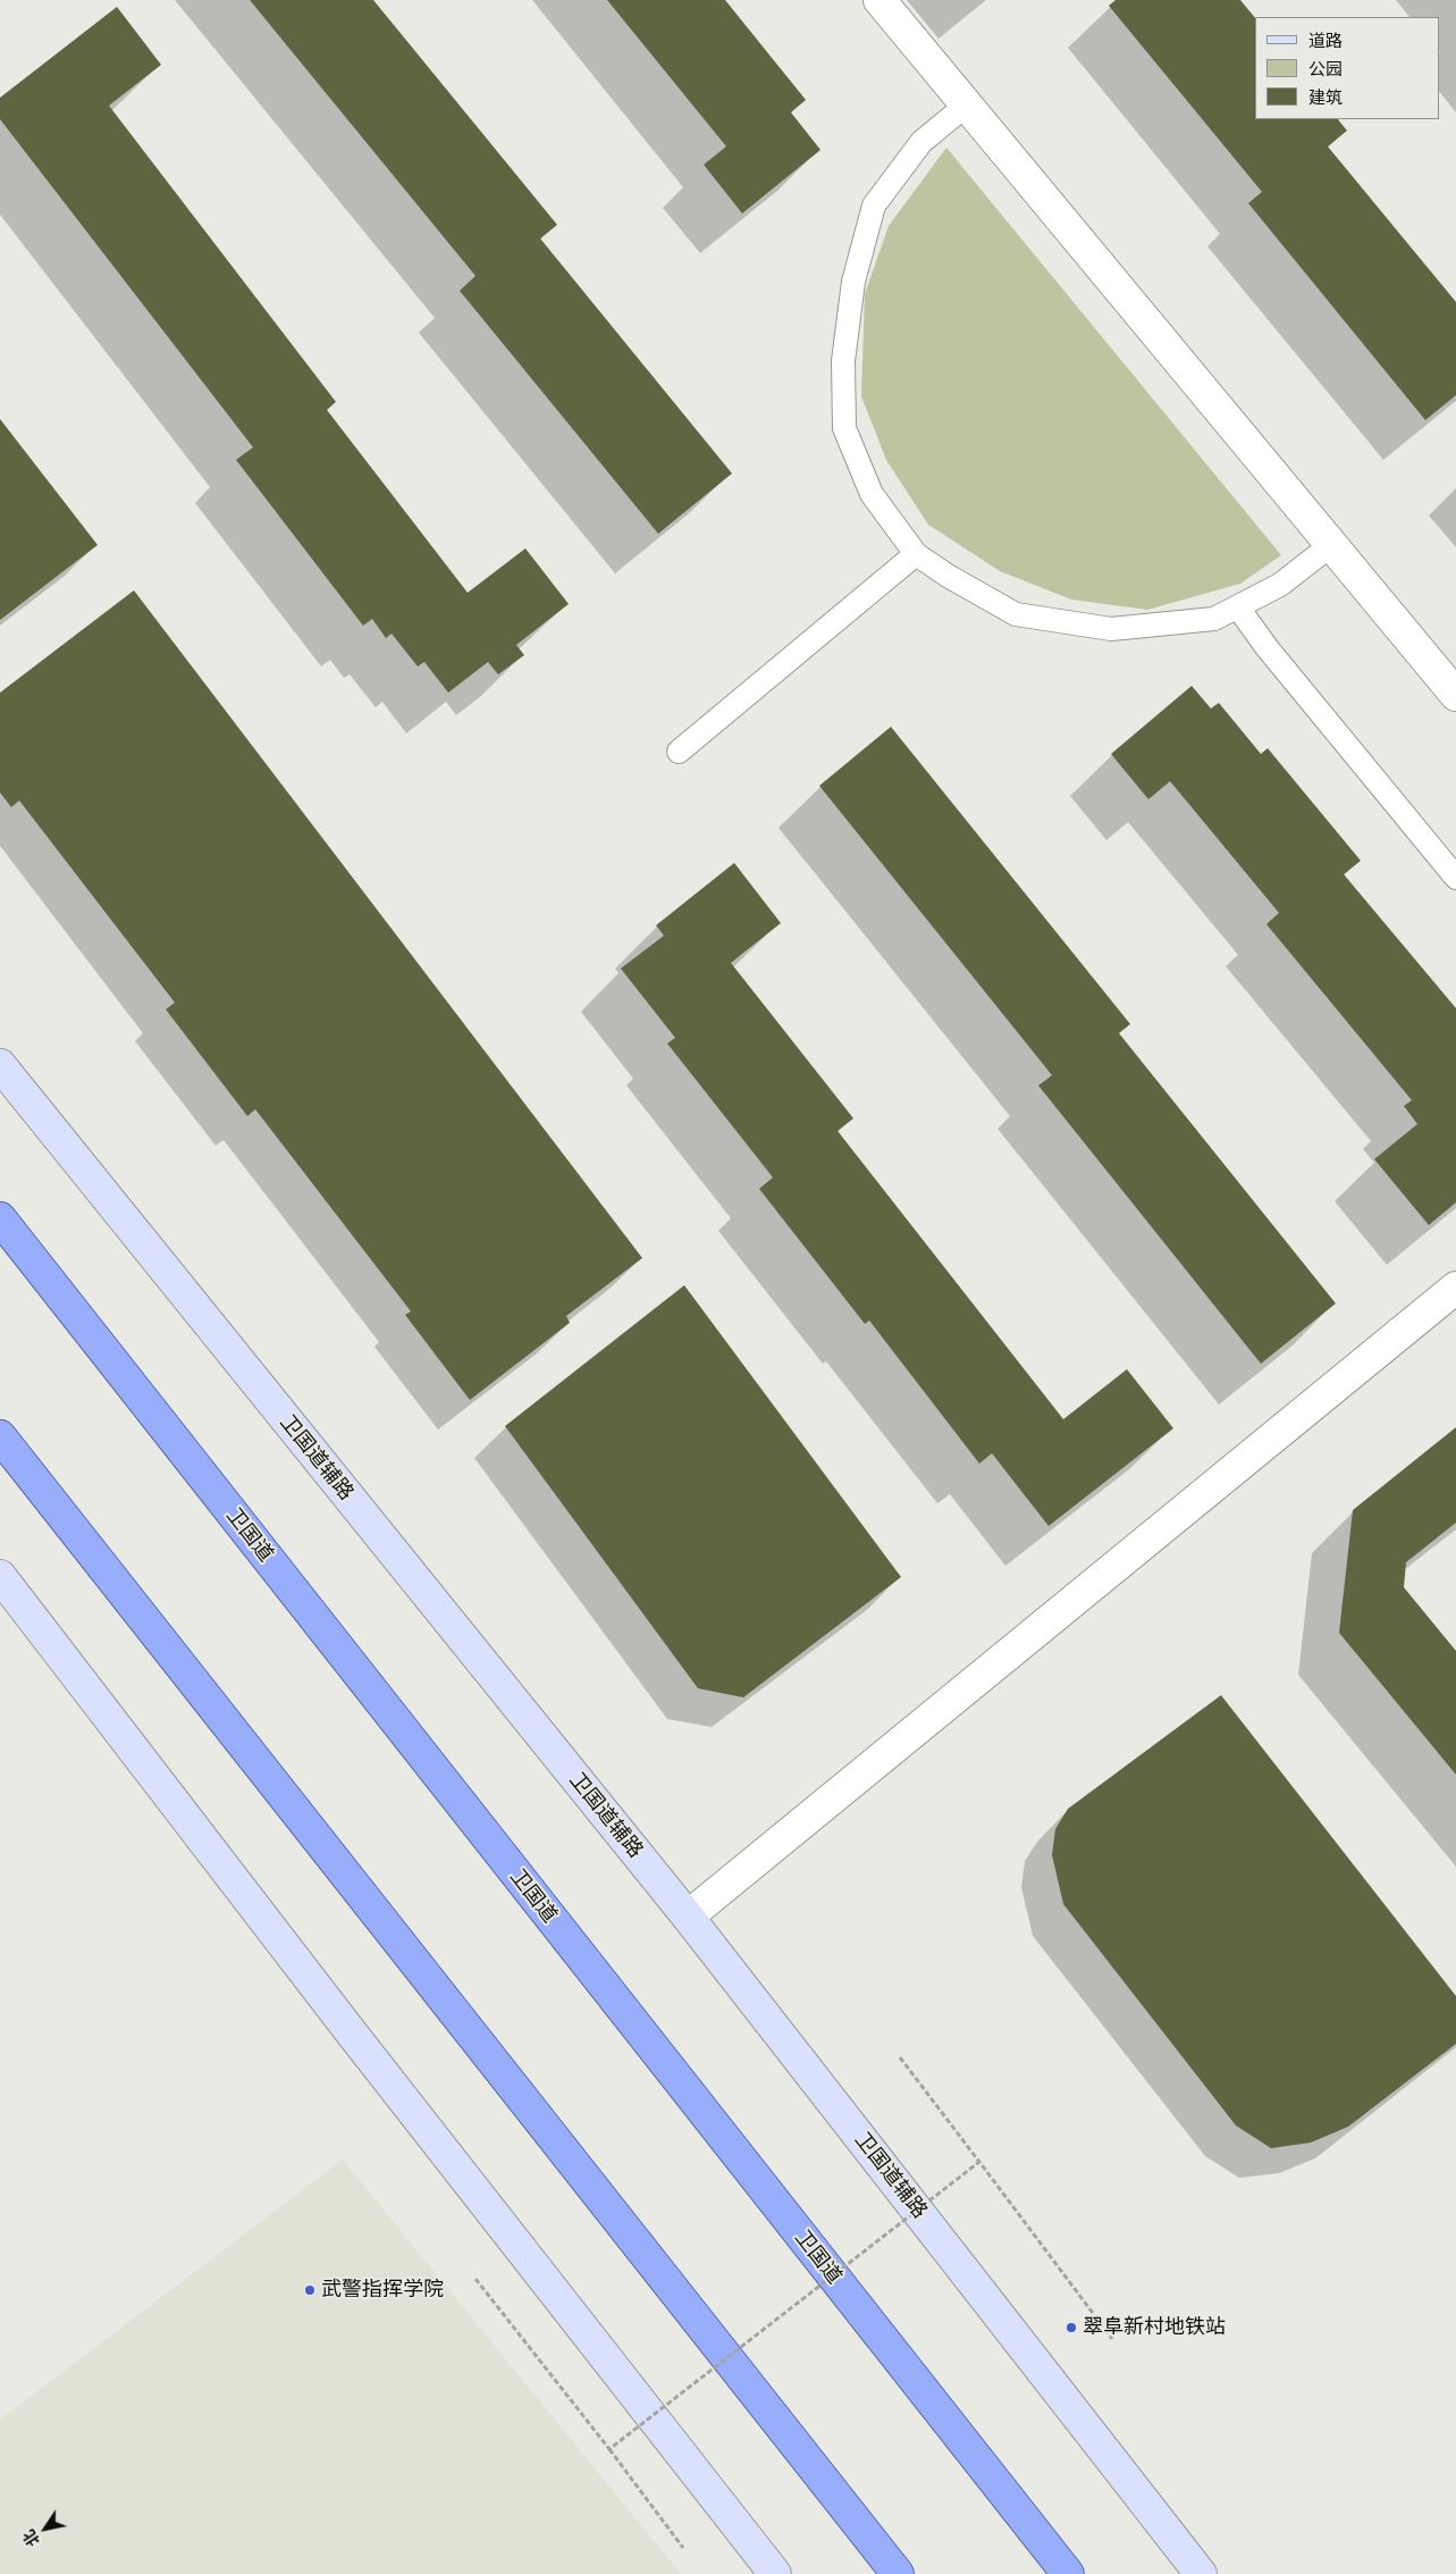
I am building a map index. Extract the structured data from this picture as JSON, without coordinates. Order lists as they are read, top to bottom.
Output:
{
  "streets": {
    "highway": ["卫国道"],
    "main road": ["卫国道辅路"]
  },
  "places": ["武警指挥学院", "翠阜新村地铁站"],
  "legend": ["道路", "公园", "建筑"],
  "north": "bottom left"
}
